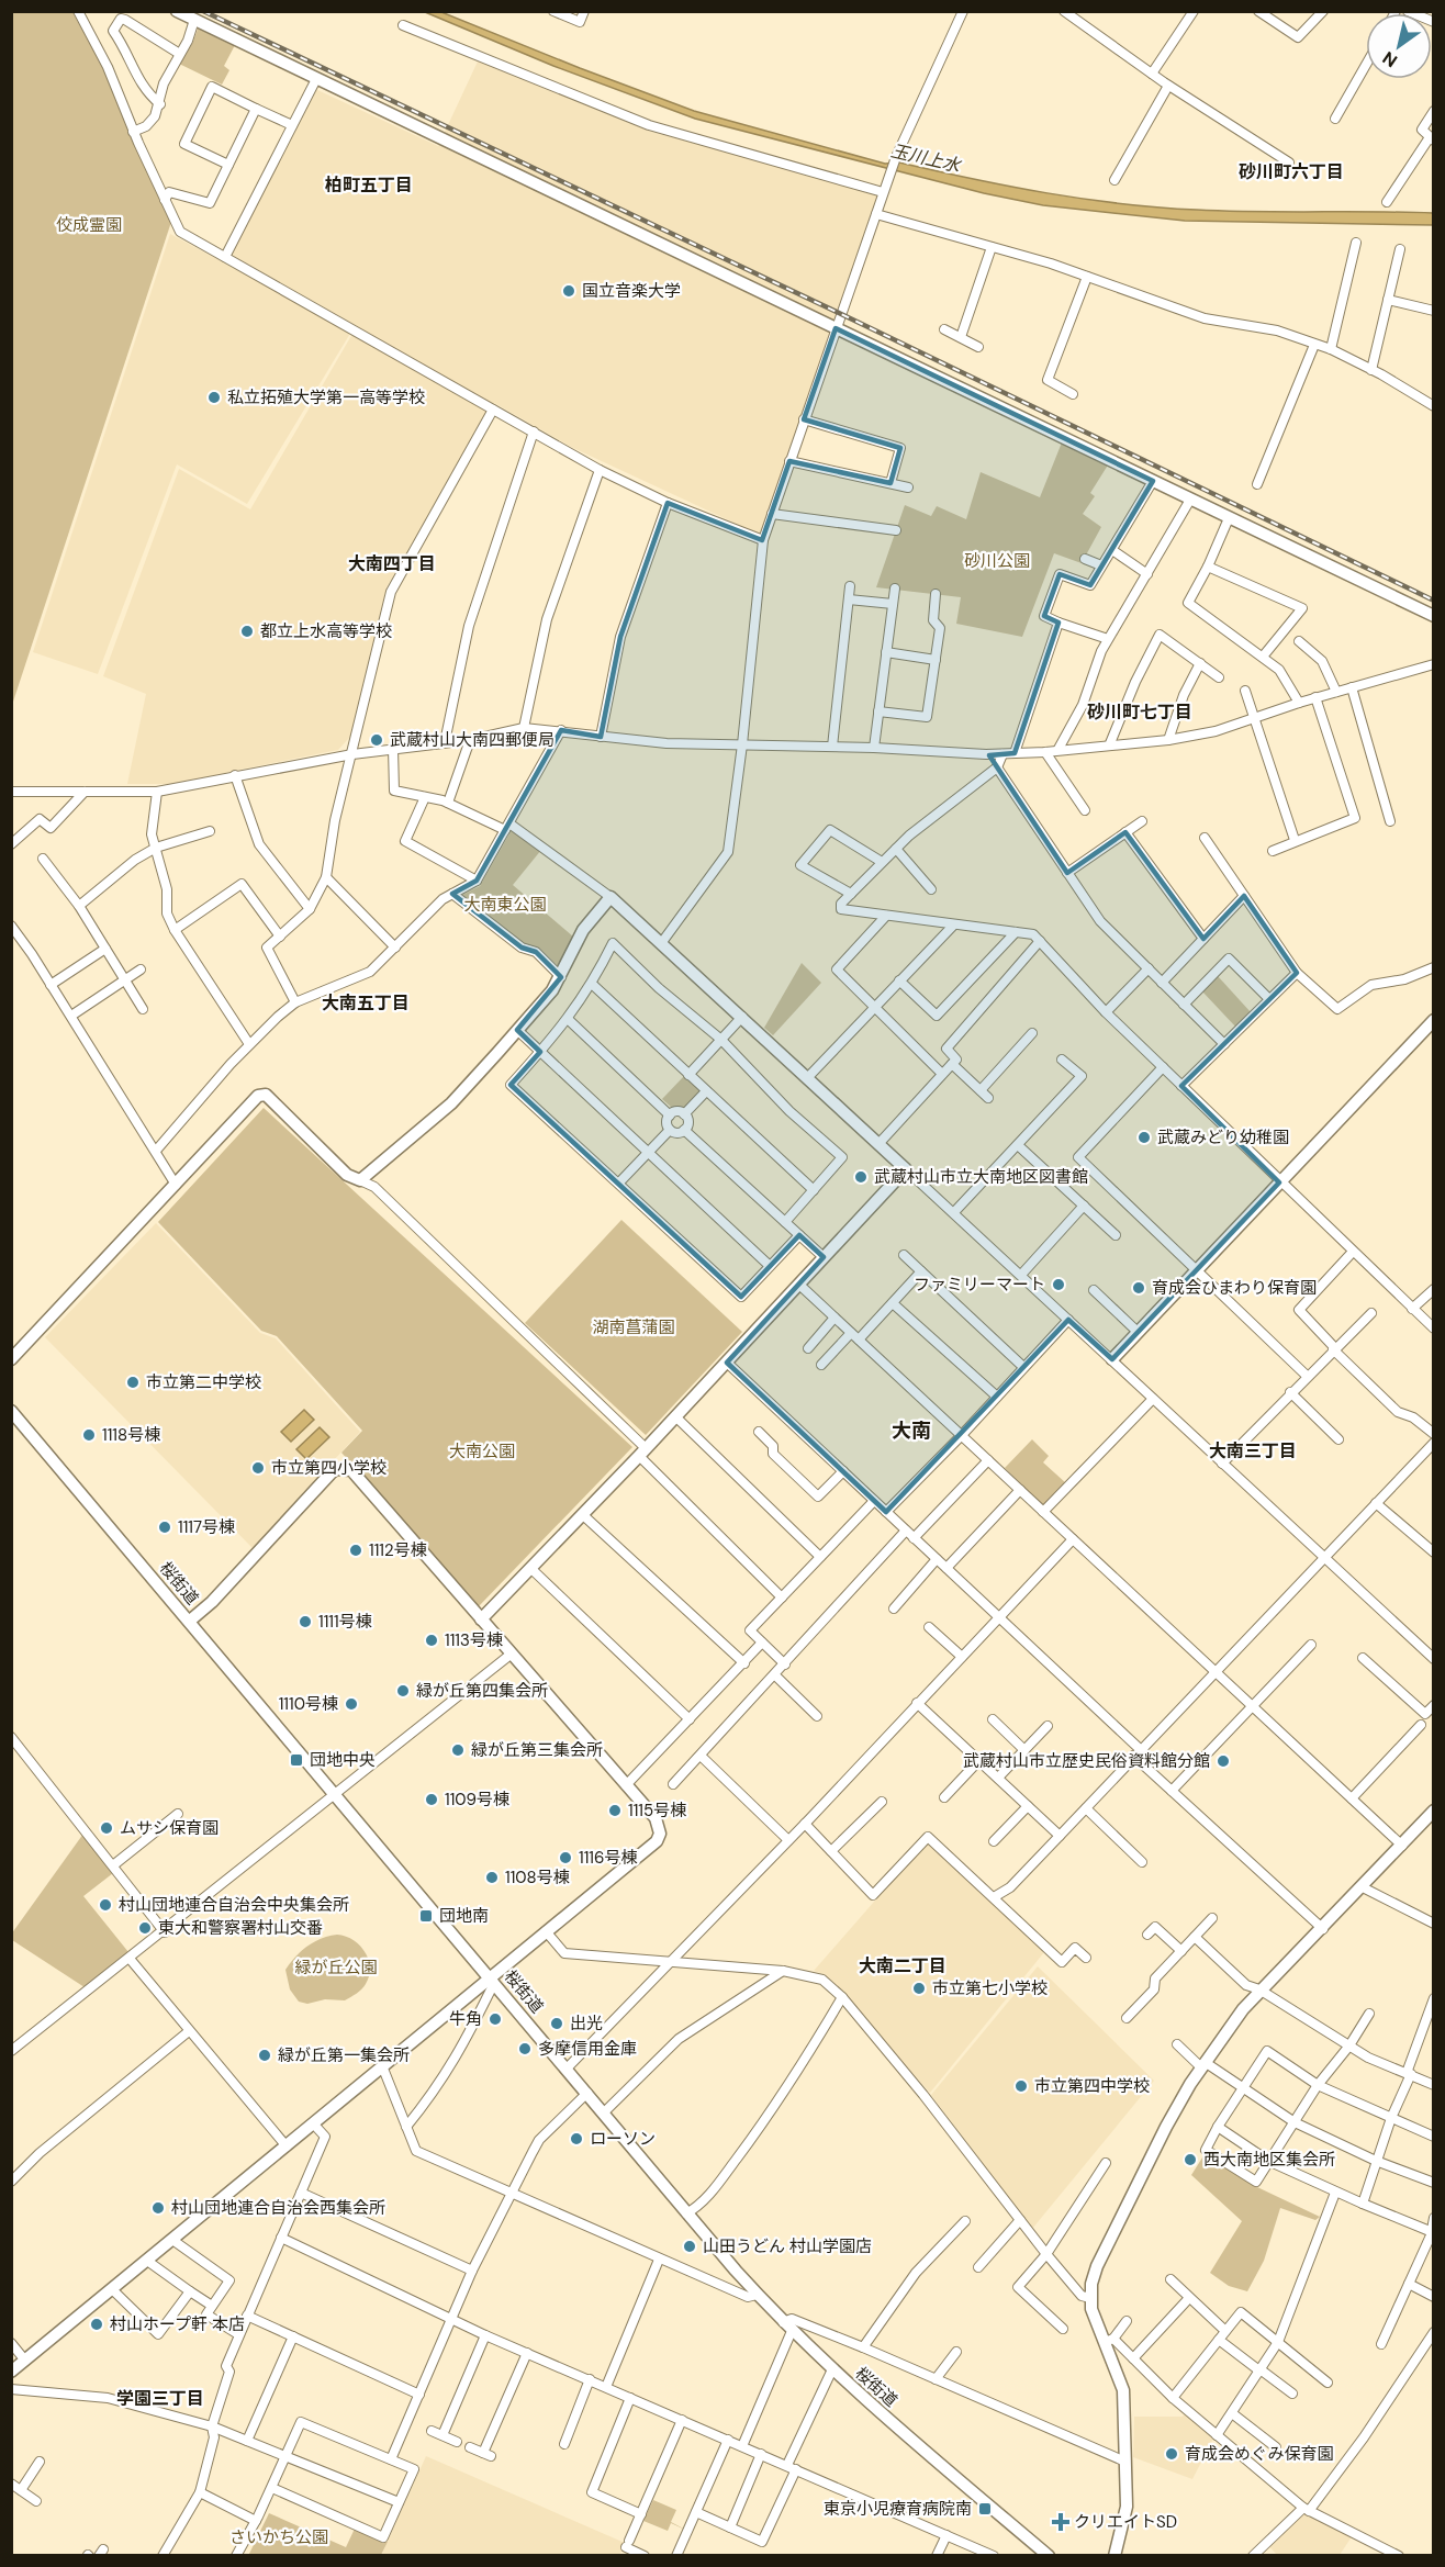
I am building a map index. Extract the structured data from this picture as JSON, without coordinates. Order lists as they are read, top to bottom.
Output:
{
  "streets": {
    "street": ["桜街道"]
  },
  "districts": [
    "砂川町六丁目",
    "柏町五丁目",
    "大南四丁目",
    "砂川町七丁目",
    "大南五丁目",
    "大南",
    "大南三丁目",
    "大南二丁目",
    "学園三丁目"
  ],
  "water": ["玉川上水"],
  "parks": [
    "佼成霊園",
    "砂川公園",
    "大南東公園",
    "湖南菖蒲園",
    "大南公園",
    "緑が丘公園",
    "さいかち公園"
  ],
  "places": {
    "other": [
      "国立音楽大学",
      "私立拓殖大学第一高等学校",
      "都立上水高等学校",
      "武蔵村山大南四郵便局",
      "武蔵みどり幼稚園",
      "武蔵村山市立大南地区図書館",
      "ファミリーマート",
      "育成会ひまわり保育園",
      "市立第二中学校",
      "1118号棟",
      "市立第四小学校",
      "1117号棟",
      "1112号棟",
      "1111号棟",
      "1113号棟",
      "緑が丘第四集会所",
      "1110号棟",
      "緑が丘第三集会所",
      "武蔵村山市立歴史民俗資料館分館",
      "1109号棟",
      "1115号棟",
      "ムサシ保育園",
      "1116号棟",
      "1108号棟",
      "村山団地連合自治会中央集会所",
      "東大和警察署村山交番",
      "市立第七小学校",
      "牛角",
      "出光",
      "多摩信用金庫",
      "緑が丘第一集会所",
      "市立第四中学校",
      "ローソン",
      "西大南地区集会所",
      "村山団地連合自治会西集会所",
      "山田うどん 村山学園店",
      "村山ホープ軒 本店",
      "育成会めぐみ保育園"
    ],
    "transit": ["団地中央", "団地南", "東京小児療育病院南"],
    "health": ["クリエイトSD"]
  },
  "north": "bottom left"
}
